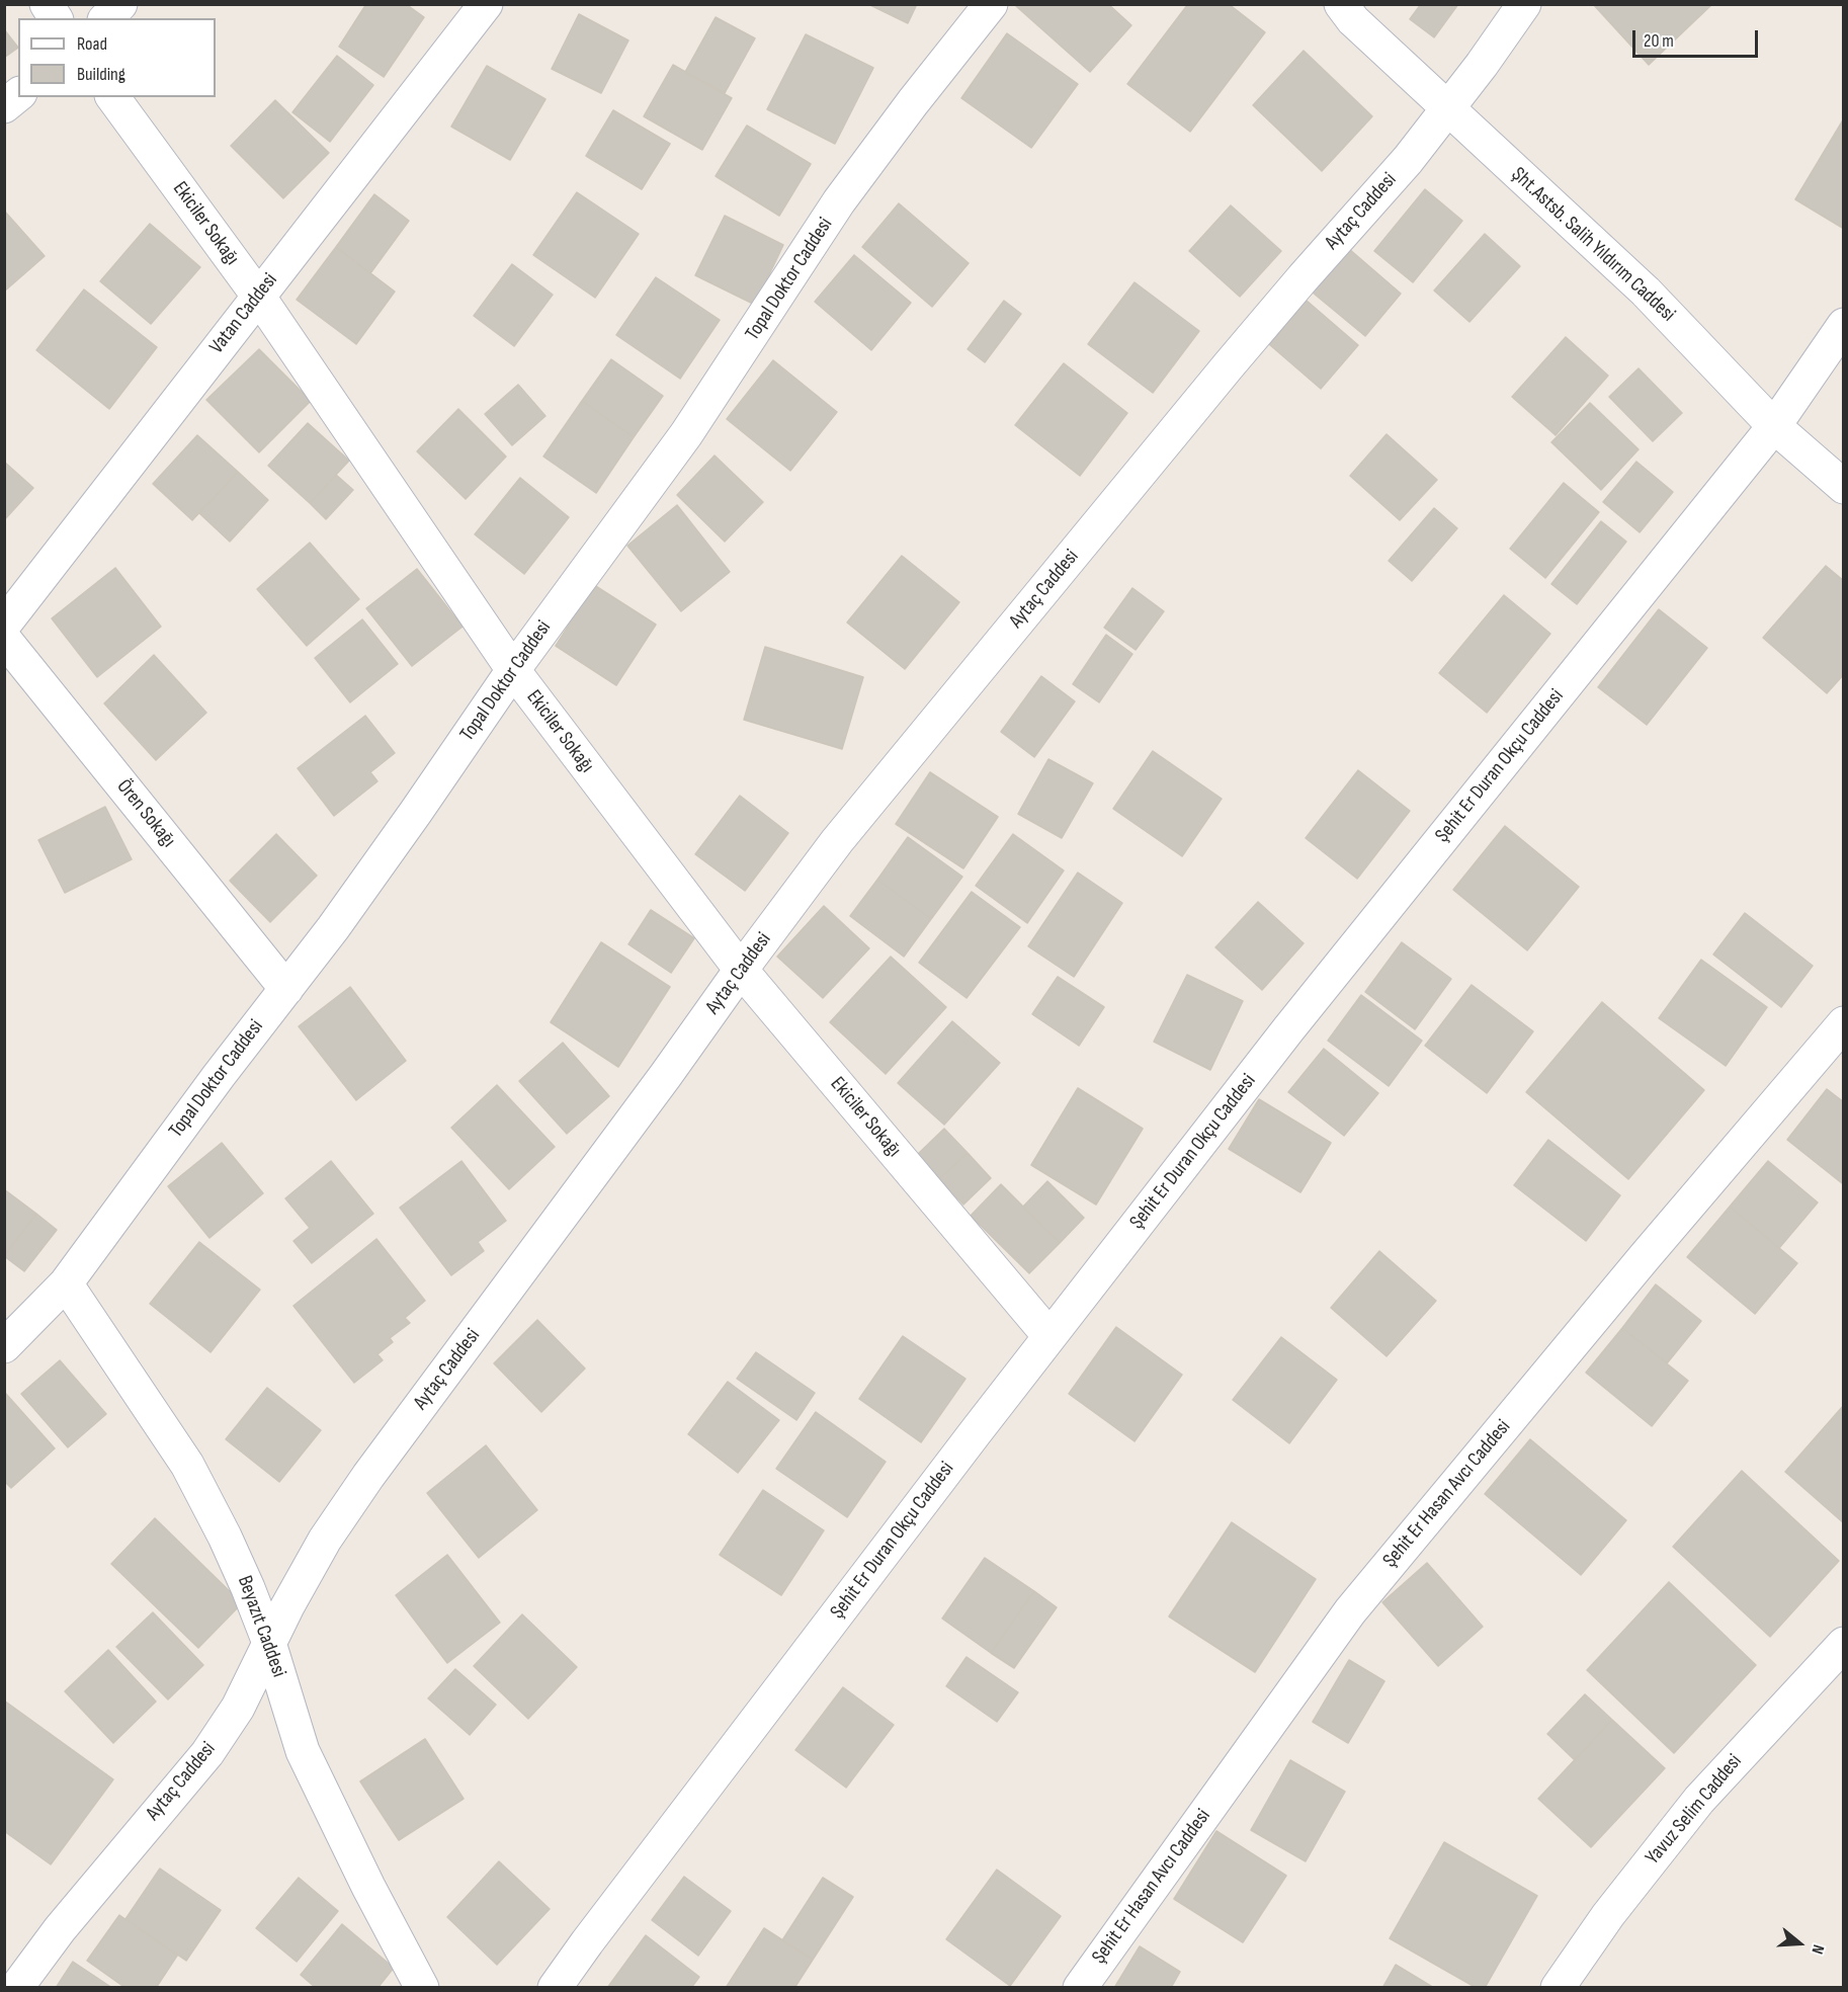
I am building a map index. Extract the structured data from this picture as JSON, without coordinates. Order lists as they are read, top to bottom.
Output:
{
  "streets": {
    "street": [
      "Aytaç Caddesi",
      "Ekiciler Sokağı",
      "Şht.Astsb. Salih Yıldırım Caddesi",
      "Topal Doktor Caddesi",
      "Vatan Caddesi",
      "Şehit Er Duran Okçu Caddesi",
      "Ören Sokağı",
      "Şehit Er Hasan Avcı Caddesi",
      "Beyazıt Caddesi",
      "Yavuz Selim Caddesi"
    ]
  },
  "crossings": [
    ["Aytaç Caddesi", "Ekiciler Sokağı"],
    ["Aytaç Caddesi", "Şht.Astsb. Salih Yıldırım Caddesi"],
    ["Aytaç Caddesi", "Beyazıt Caddesi"],
    ["Ekiciler Sokağı", "Topal Doktor Caddesi"],
    ["Ekiciler Sokağı", "Vatan Caddesi"],
    ["Ekiciler Sokağı", "Şehit Er Duran Okçu Caddesi"],
    ["Şht.Astsb. Salih Yıldırım Caddesi", "Şehit Er Duran Okçu Caddesi"],
    ["Topal Doktor Caddesi", "Ören Sokağı"],
    ["Topal Doktor Caddesi", "Beyazıt Caddesi"]
  ],
  "legend": ["Road", "Building"],
  "scale_bar": "20 m",
  "north": "right"
}
